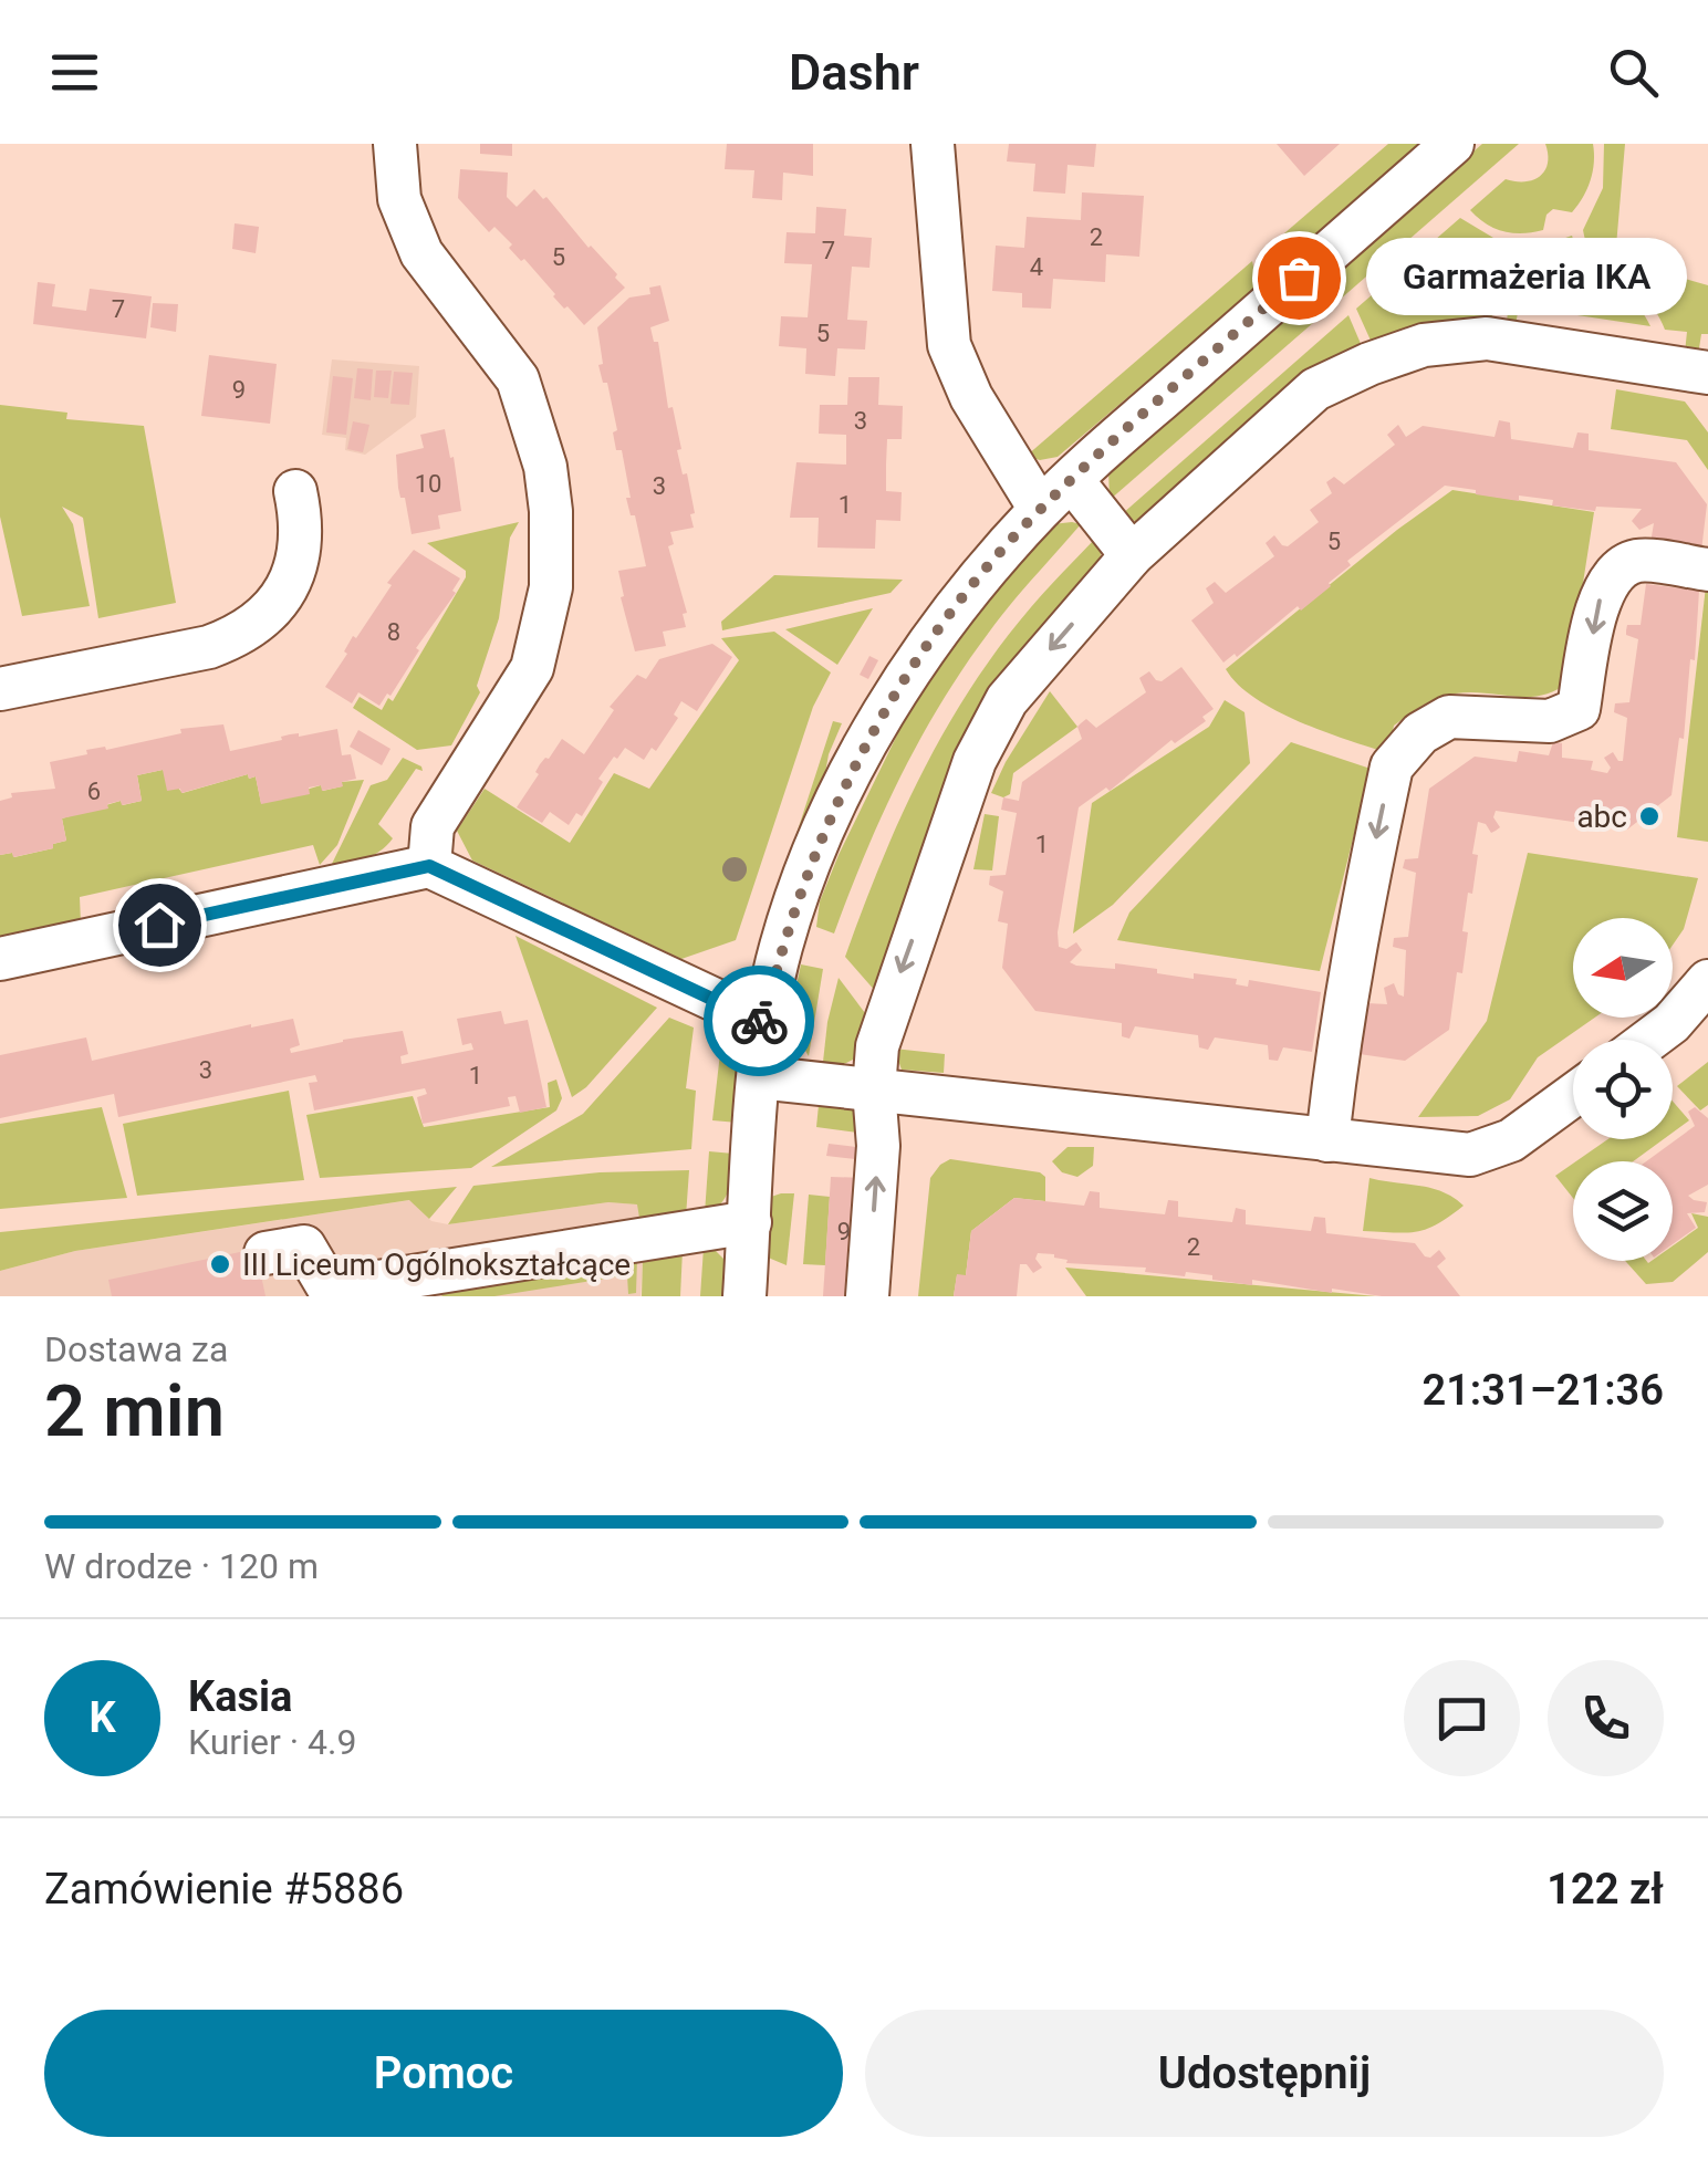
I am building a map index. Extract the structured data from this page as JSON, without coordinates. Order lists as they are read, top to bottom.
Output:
{
  "places": ["Garmażeria IKA", "abc", "III Liceum Ogólnokształcące"],
  "house_numbers": [
    "2",
    "7",
    "5",
    "4",
    "7",
    "5",
    "9",
    "3",
    "10",
    "3",
    "1",
    "5",
    "8",
    "6",
    "1",
    "3",
    "1",
    "9",
    "2"
  ],
  "north": "left",
  "page": {
    "header": "Dashr",
    "bubble": "Garmażeria IKA",
    "heading": ["2 min", "Dostawa za", "21:31–21:36"],
    "panel": [
      "Kasia",
      "Kurier · 4.9",
      "Zamówienie #5886",
      "122 zł"
    ],
    "bar": "W drodze · 120 m",
    "round": "K",
    "buttons": ["Pomoc", "Udostępnij"]
  }
}
